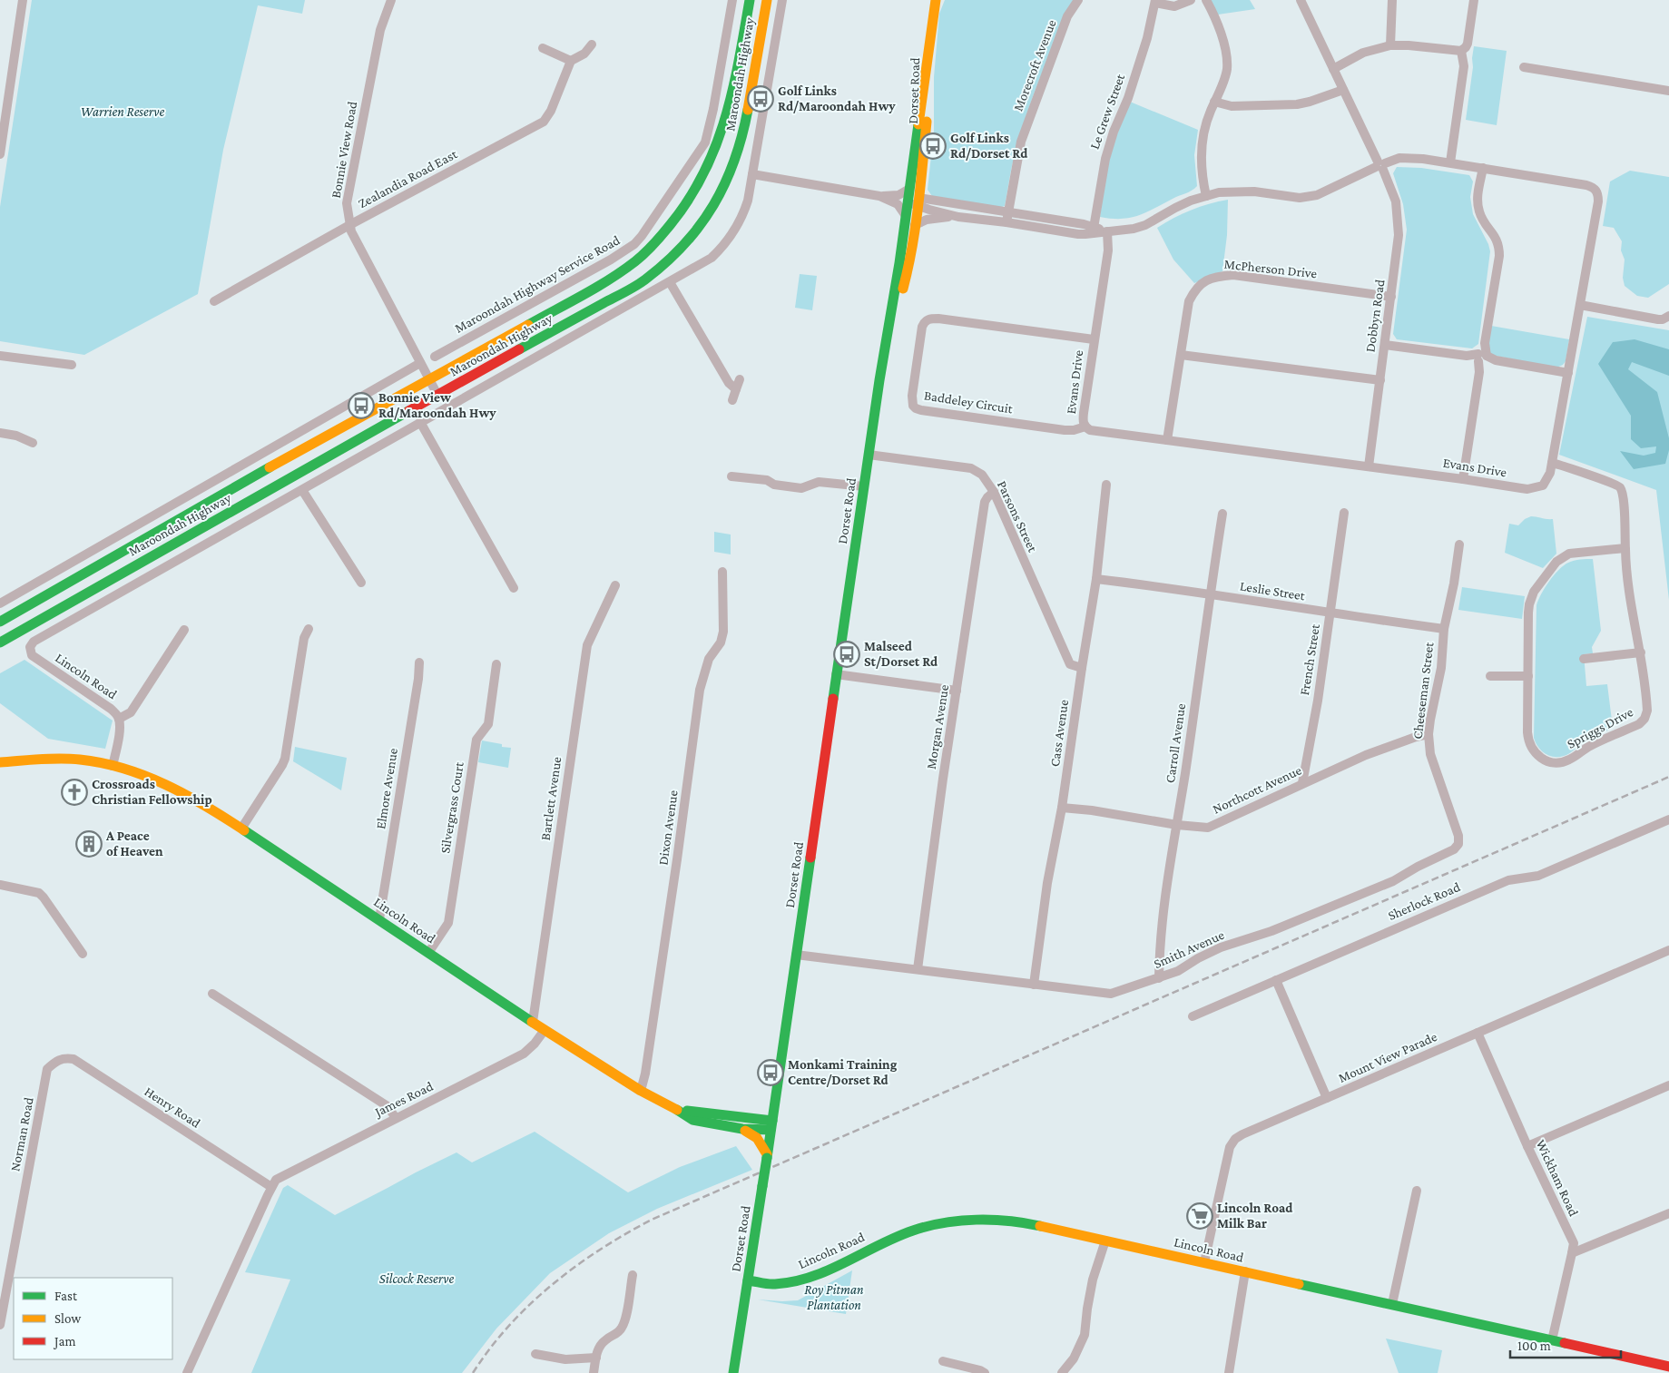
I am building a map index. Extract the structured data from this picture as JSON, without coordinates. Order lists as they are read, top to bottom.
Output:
{
  "streets": {
    "main road": ["Maroondah Highway", "Dorset Road", "Lincoln Road"],
    "street": [
      "Morecroft Avenue",
      "Le Grew Street",
      "Bonnie View Road",
      "Zealandia Road East",
      "McPherson Drive",
      "Maroondah Highway Service Road",
      "Dobbyn Road",
      "Evans Drive",
      "Baddeley Circuit",
      "Parsons Street",
      "Leslie Street",
      "French Street",
      "Cheeseman Street",
      "Morgan Avenue",
      "Spriggs Drive",
      "Cass Avenue",
      "Carroll Avenue",
      "Elmore Avenue",
      "Northcott Avenue",
      "Bartlett Avenue",
      "Silvergrass Court",
      "Dixon Avenue",
      "Sherlock Road",
      "Smith Avenue",
      "Mount View Parade",
      "James Road",
      "Henry Road",
      "Norman Road",
      "Wickham Road"
    ]
  },
  "crossings": [
    ["Maroondah Highway", "Bonnie View Road"],
    ["Maroondah Highway", "Maroondah Highway Service Road"],
    ["Dorset Road", "Parsons Street"],
    ["Dorset Road", "Lincoln Road"],
    ["Dorset Road", "Smith Avenue"],
    ["Bonnie View Road", "Zealandia Road East"],
    ["McPherson Drive", "Dobbyn Road"],
    ["McPherson Drive", "Evans Drive"],
    ["Dobbyn Road", "Evans Drive"],
    ["Evans Drive", "Baddeley Circuit"],
    ["Evans Drive", "Spriggs Drive"],
    ["Parsons Street", "Morgan Avenue"],
    ["Parsons Street", "Cass Avenue"],
    ["Leslie Street", "French Street"],
    ["Leslie Street", "Cheeseman Street"],
    ["Leslie Street", "Cass Avenue"],
    ["Leslie Street", "Carroll Avenue"],
    ["French Street", "Northcott Avenue"],
    ["Lincoln Road", "Elmore Avenue"],
    ["Lincoln Road", "Bartlett Avenue"],
    ["Lincoln Road", "Silvergrass Court"],
    ["Lincoln Road", "Dixon Avenue"],
    ["Lincoln Road", "Mount View Parade"],
    ["Lincoln Road", "James Road"],
    ["Lincoln Road", "Wickham Road"],
    ["Cheeseman Street", "Northcott Avenue"],
    ["Cheeseman Street", "Smith Avenue"],
    ["Morgan Avenue", "Smith Avenue"],
    ["Cass Avenue", "Northcott Avenue"],
    ["Cass Avenue", "Smith Avenue"],
    ["Carroll Avenue", "Northcott Avenue"],
    ["Carroll Avenue", "Smith Avenue"],
    ["Mount View Parade", "Wickham Road"],
    ["James Road", "Henry Road"],
    ["Henry Road", "Norman Road"]
  ],
  "parks": ["Warrien Reserve", "Silcock Reserve", "Roy Pitman Plantation"],
  "places": {
    "bus stop": [
      "Golf Links Rd/Maroondah Hwy",
      "Golf Links Rd/Dorset Rd",
      "Bonnie View Rd/Maroondah Hwy",
      "Malseed St/Dorset Rd",
      "Monkami Training Centre/Dorset Rd"
    ],
    "church": ["Crossroads Christian Fellowship"],
    "building": ["A Peace of Heaven"],
    "supermarket": ["Lincoln Road Milk Bar"]
  },
  "legend": ["Fast", "Slow", "Jam"],
  "scale_bar": "100 m"
}
